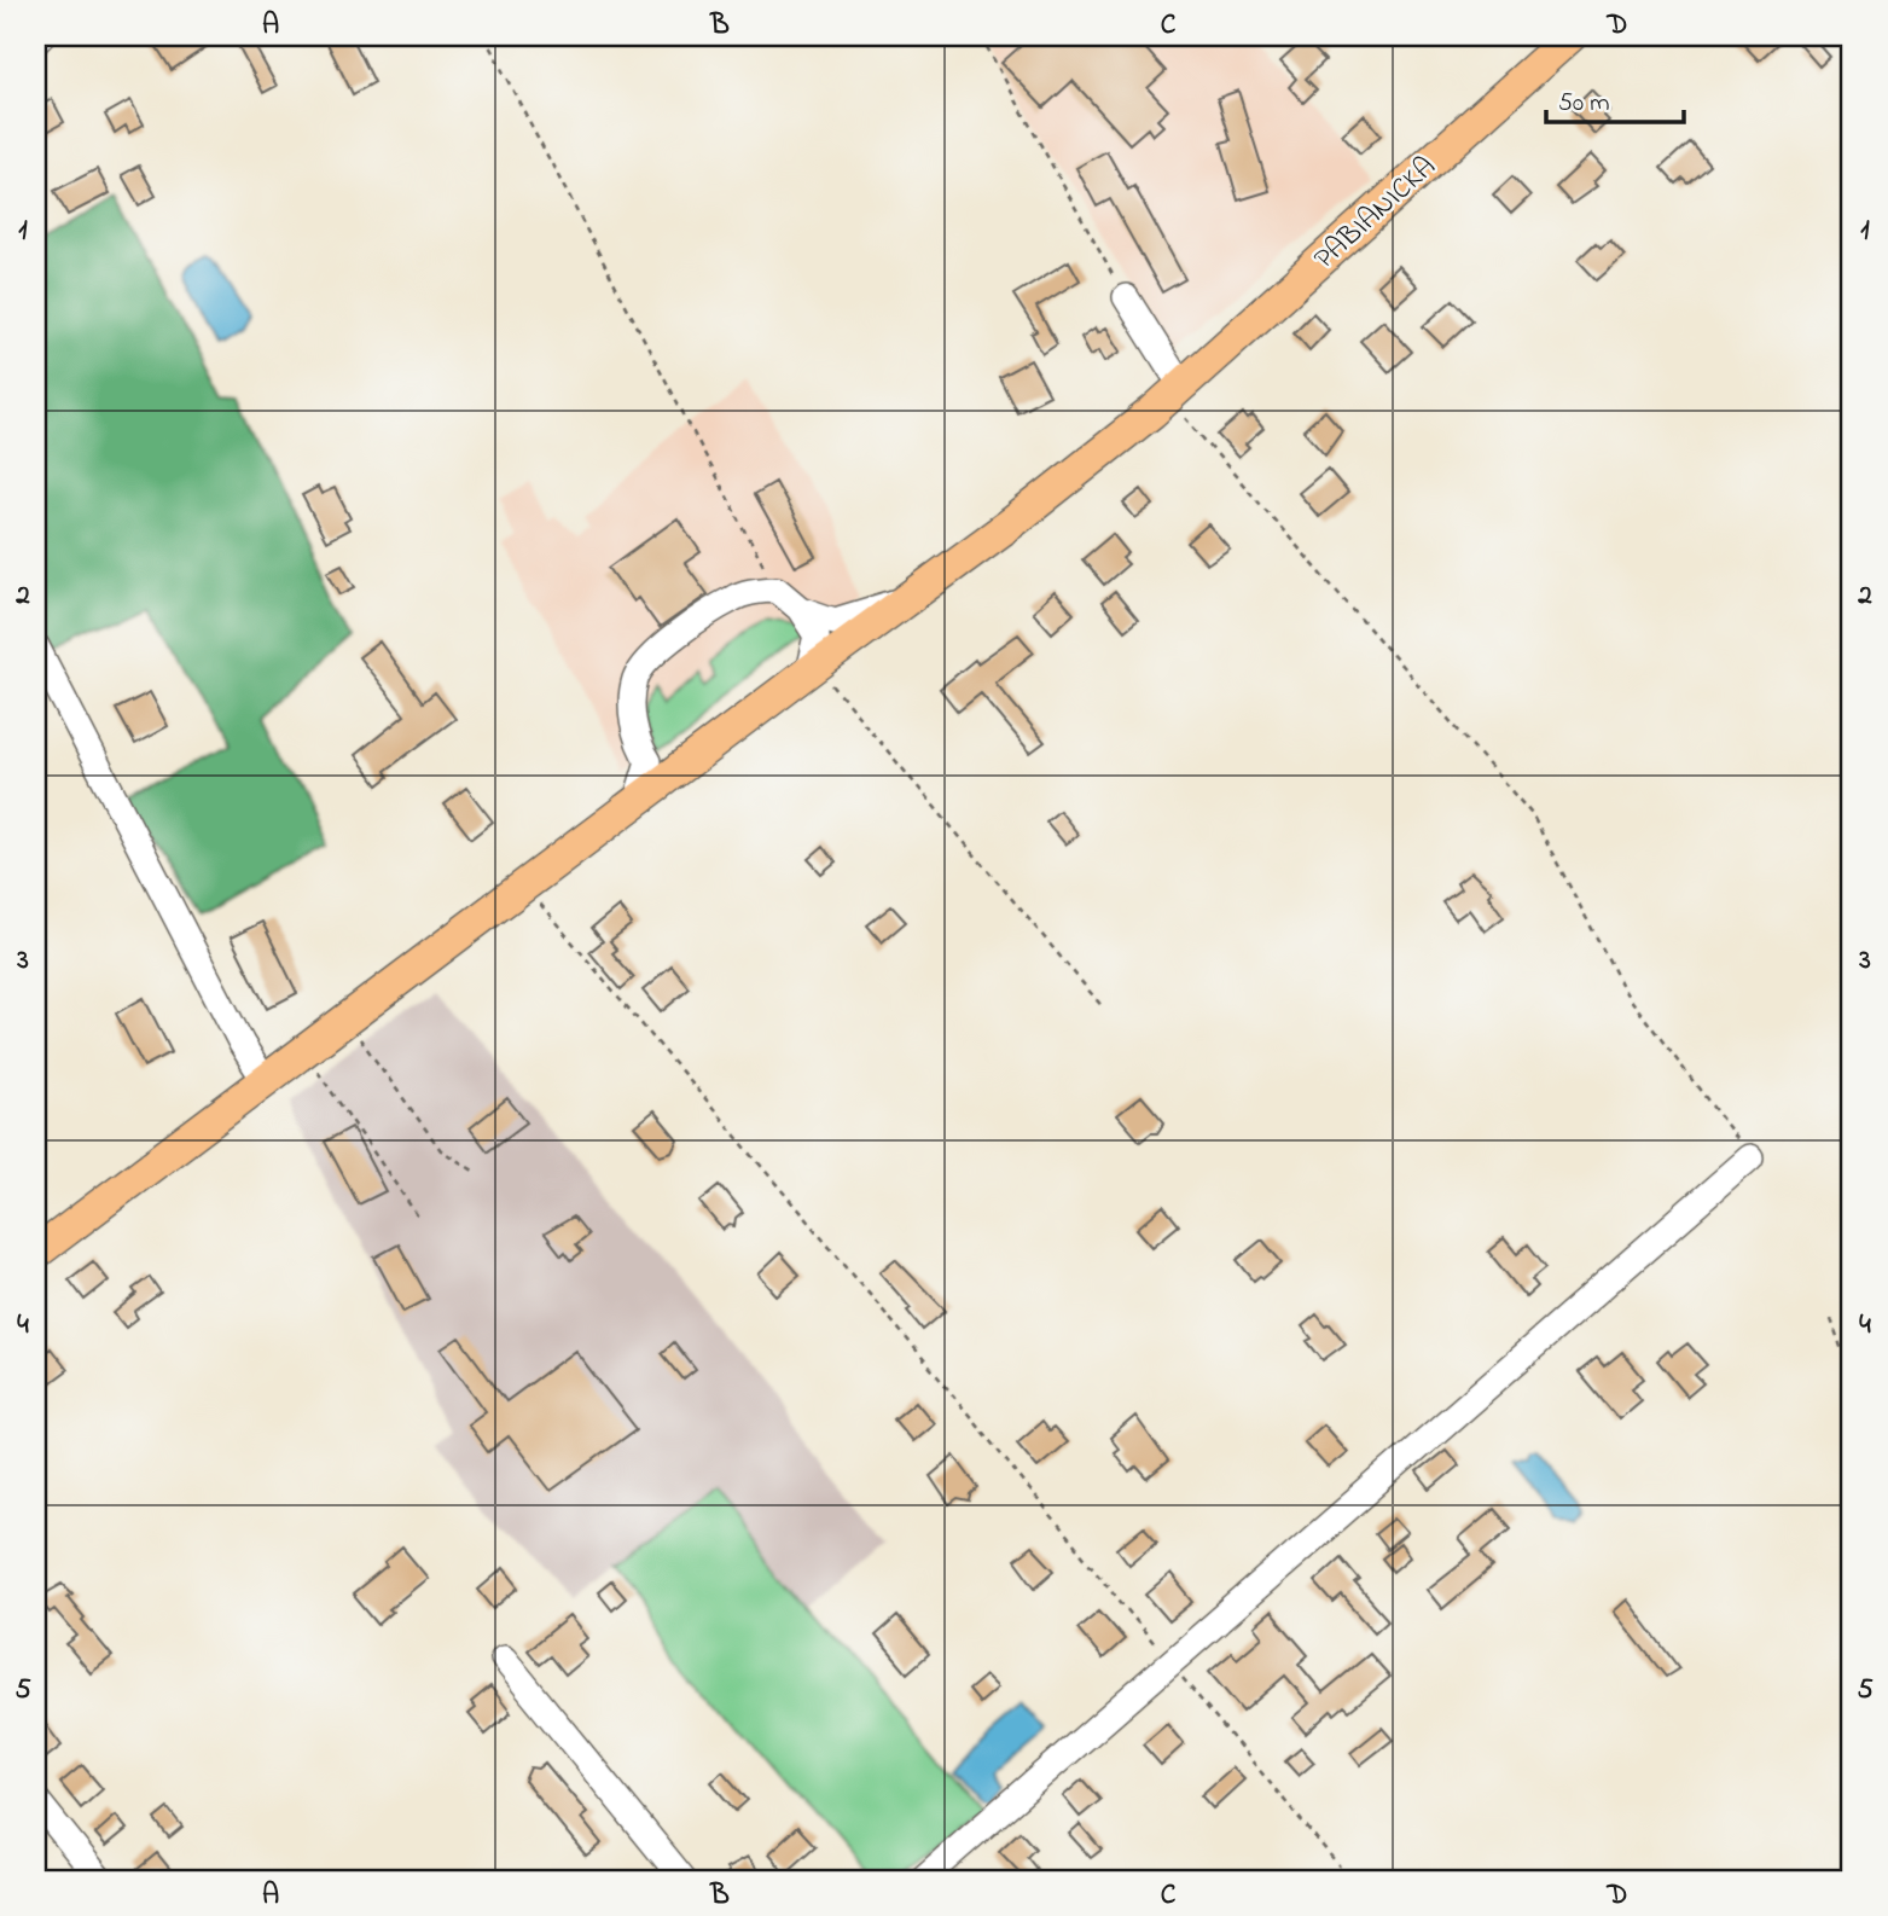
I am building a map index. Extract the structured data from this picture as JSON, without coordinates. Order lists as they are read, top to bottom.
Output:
{
  "streets": {
    "main road": ["PABIANICKA"]
  },
  "scale_bar": "50 m",
  "grid": {
    "columns": [
      "A",
      "B",
      "C",
      "D"
    ],
    "rows": [
      "1",
      "2",
      "3",
      "4",
      "5"
    ]
  }
}
